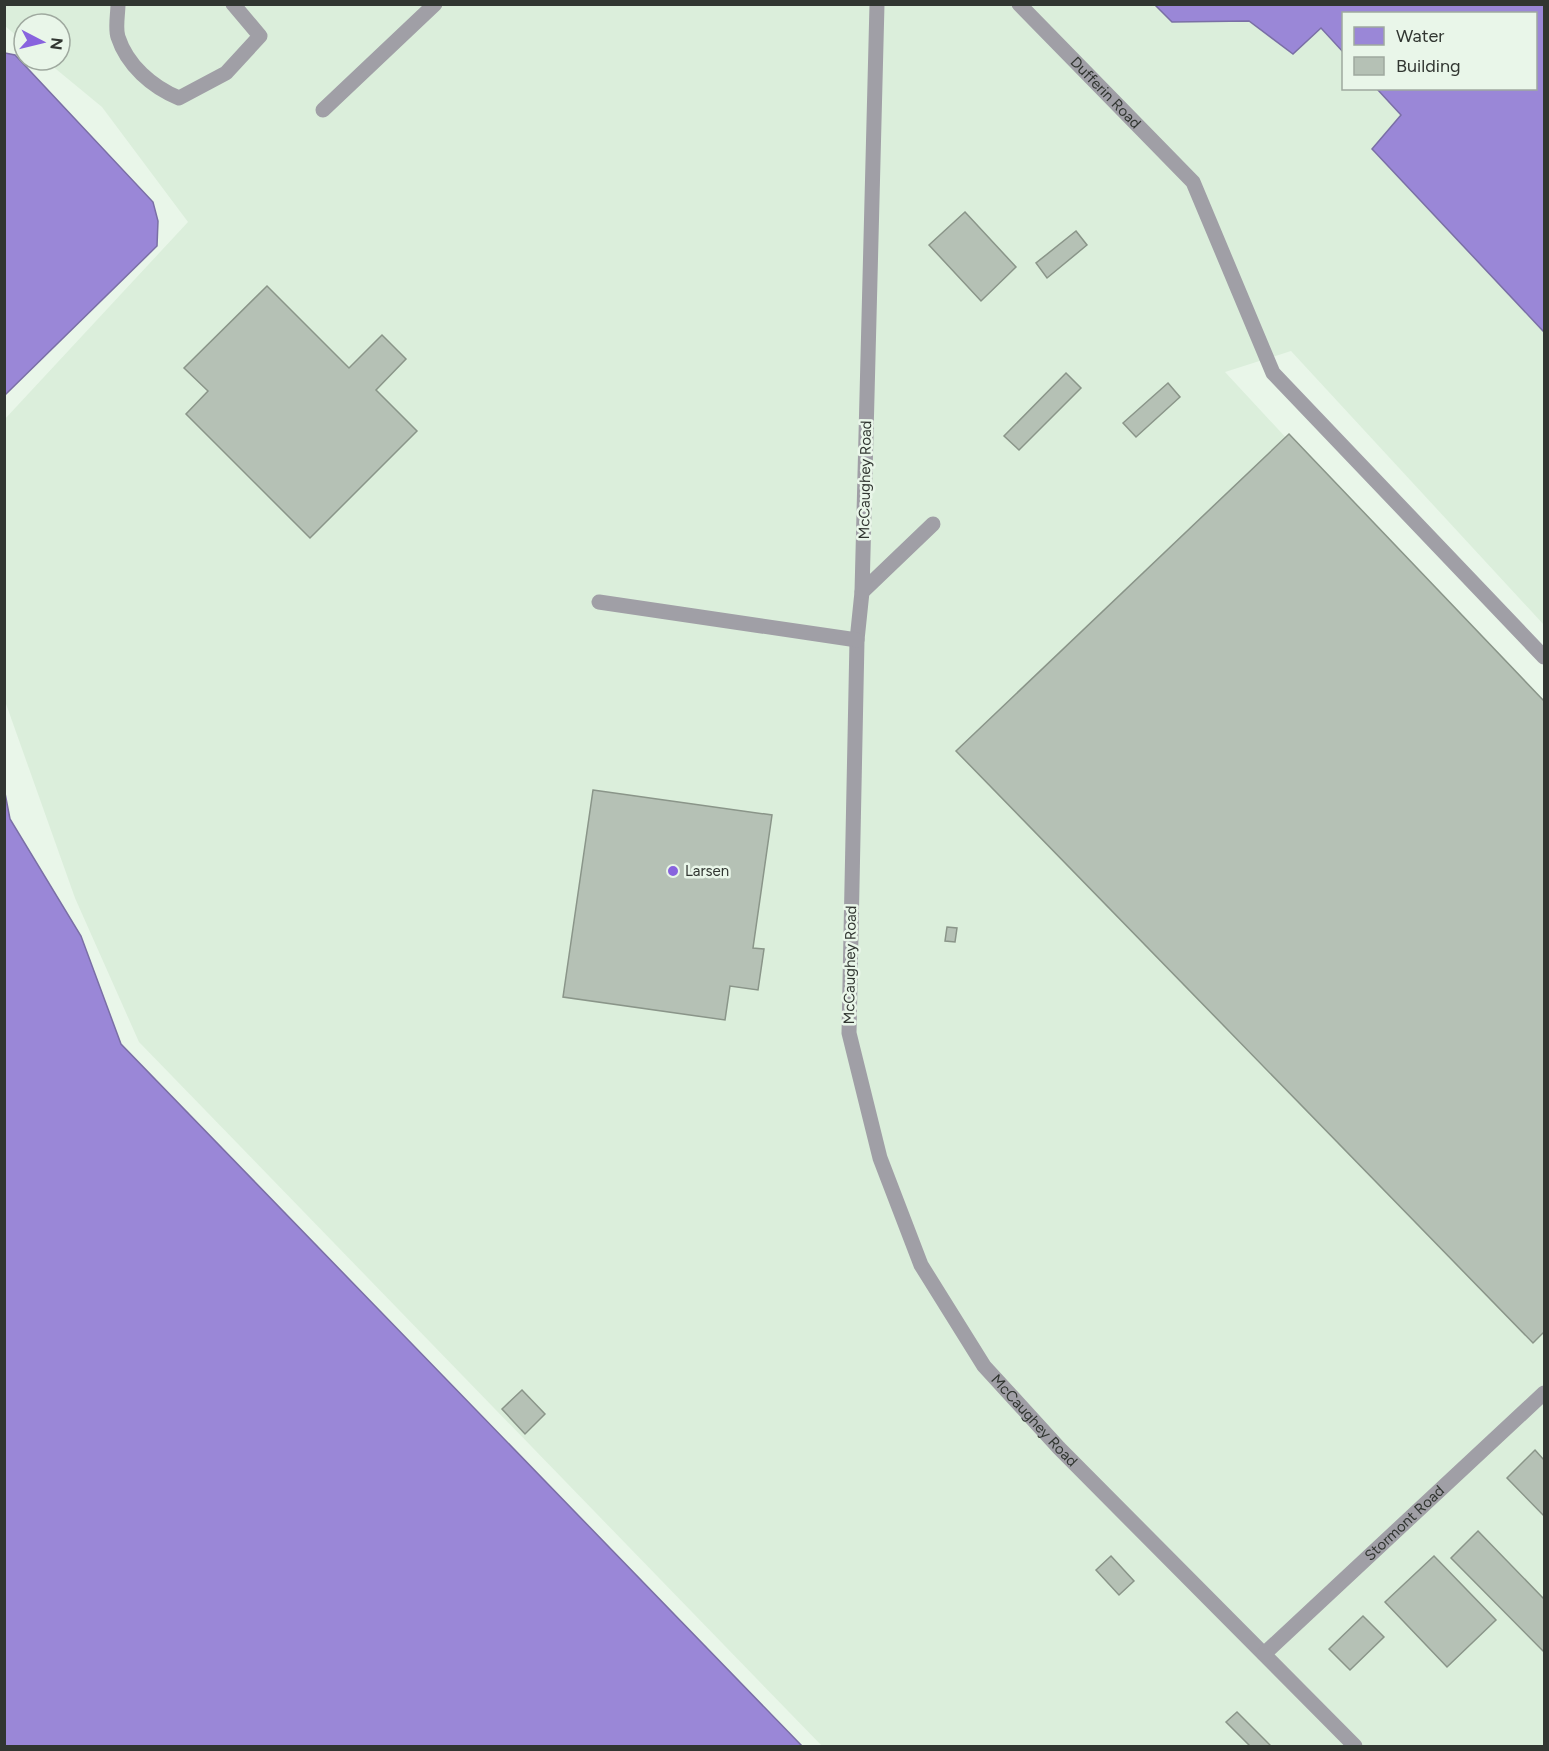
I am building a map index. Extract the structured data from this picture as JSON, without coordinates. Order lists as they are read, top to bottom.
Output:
{
  "streets": {
    "lane": ["Dufferin Road", "McCaughey Road", "Stormont Road"]
  },
  "crossings": [
    ["McCaughey Road", "Stormont Road"]
  ],
  "places": ["Larsen"],
  "legend": ["Water", "Building"],
  "north": "right"
}
